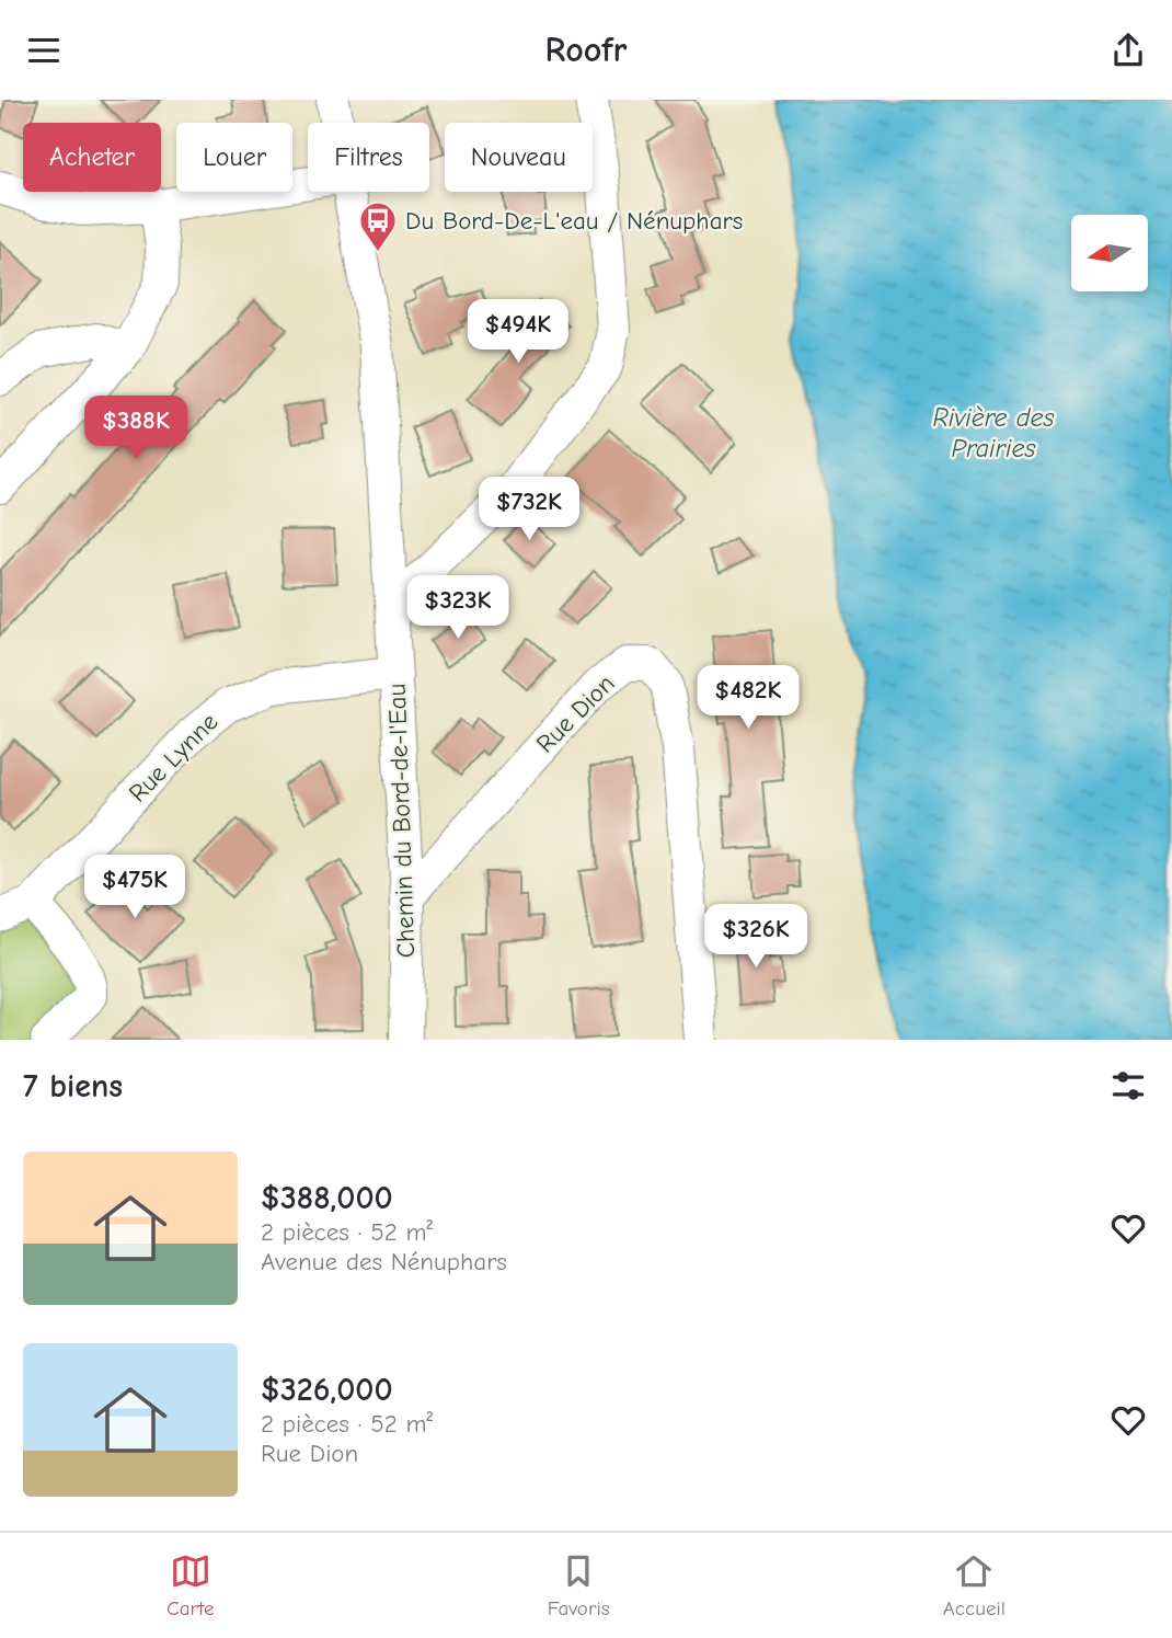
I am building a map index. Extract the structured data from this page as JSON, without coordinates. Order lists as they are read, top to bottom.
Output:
{
  "streets": {
    "street": ["Rue Dion", "Rue Lynne", "Chemin du Bord-de-l'Eau"]
  },
  "crossings": [
    ["Rue Dion", "Chemin du Bord-de-l'Eau"],
    ["Rue Lynne", "Chemin du Bord-de-l'Eau"]
  ],
  "water": ["Rivière des Prairies"],
  "places": {
    "bus stop": ["Du Bord-De-L'eau / Nénuphars"]
  },
  "north": "left",
  "page": {
    "header": "Roofr",
    "chip": [
      "Acheter",
      "Louer",
      "Filtres",
      "Nouveau"
    ],
    "price": [
      "$494K",
      "$388K",
      "$732K",
      "$323K",
      "$482K",
      "$475K",
      "$326K"
    ],
    "heading": "7 biens",
    "list": [
      {
        "name": "$388,000",
        "note": "2 pièces · 52 m² · Avenue des Nénuphars"
      },
      {
        "name": "$326,000",
        "note": "2 pièces · 52 m² · Rue Dion"
      }
    ],
    "tabs": ["Carte", "Favoris", "Accueil"]
  }
}
